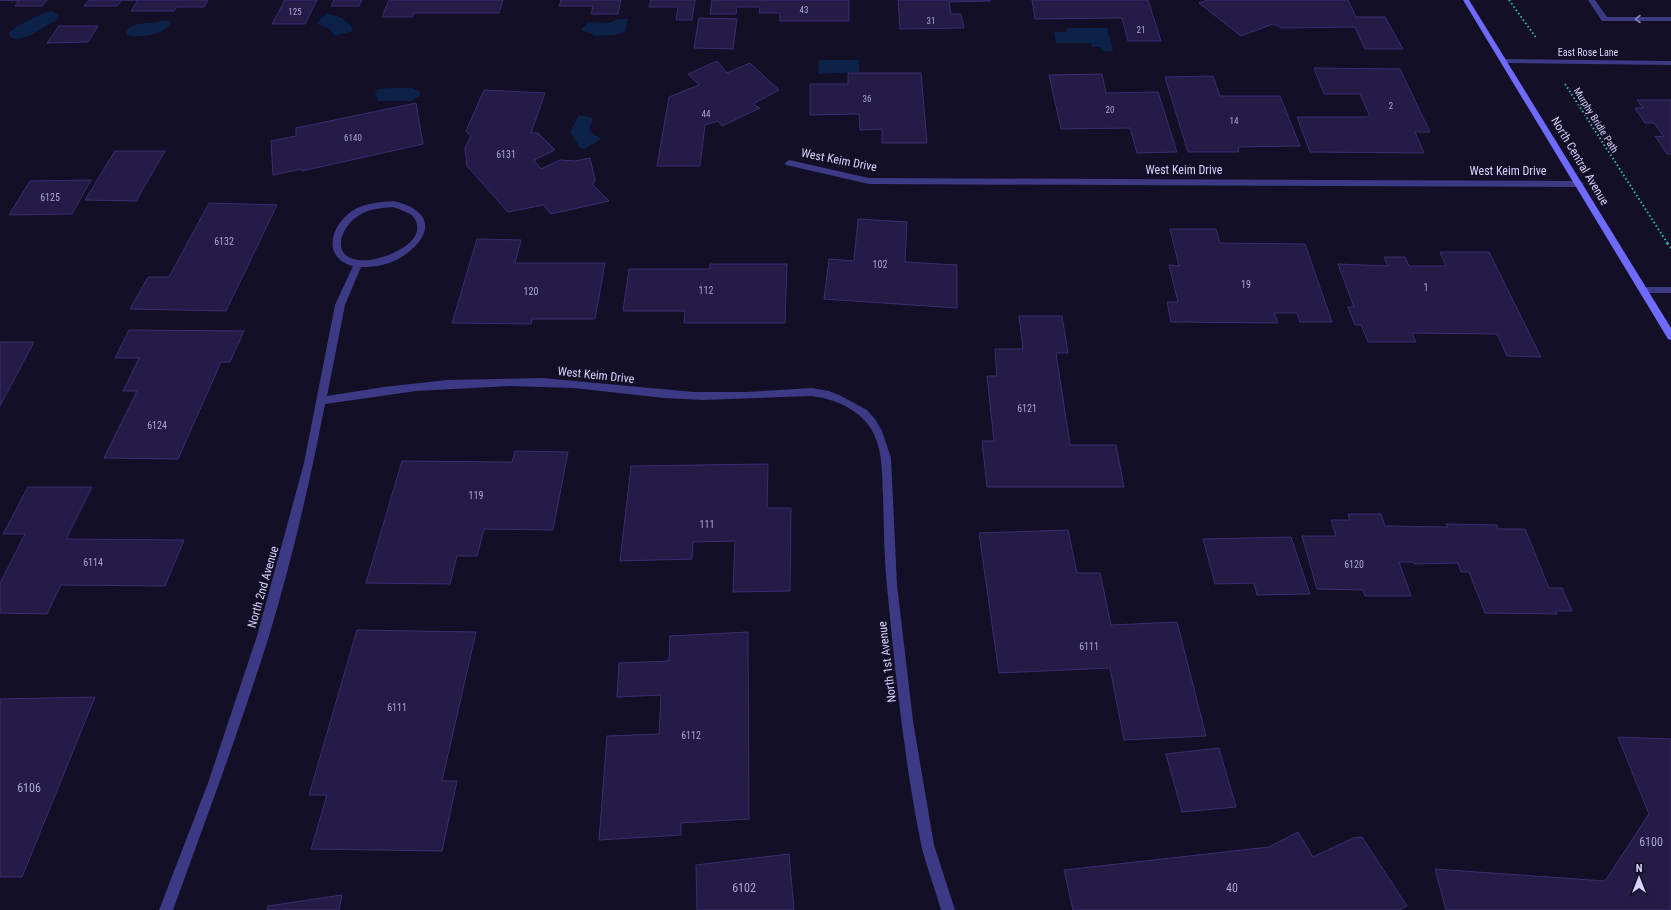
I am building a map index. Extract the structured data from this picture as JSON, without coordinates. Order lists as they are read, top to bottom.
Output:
{
  "streets": {
    "main road": ["North Central Avenue"],
    "street": [
      "East Rose Lane",
      "West Keim Drive",
      "North 2nd Avenue",
      "North 1st Avenue"
    ],
    "path": ["Murphy Bridle Path"]
  },
  "crossings": [
    ["East Rose Lane", "Murphy Bridle Path"],
    ["East Rose Lane", "North Central Avenue"],
    ["West Keim Drive", "North Central Avenue"],
    ["West Keim Drive", "North 2nd Avenue"],
    ["West Keim Drive", "North 1st Avenue"]
  ],
  "house_numbers": [
    "43",
    "125",
    "31",
    "21",
    "36",
    "2",
    "20",
    "44",
    "14",
    "6140",
    "6131",
    "6125",
    "6132",
    "102",
    "19",
    "1",
    "112",
    "120",
    "6121",
    "6124",
    "119",
    "111",
    "6114",
    "6120",
    "6111",
    "6111",
    "6112",
    "6106",
    "6100",
    "6102",
    "40"
  ],
  "north": "top"
}
